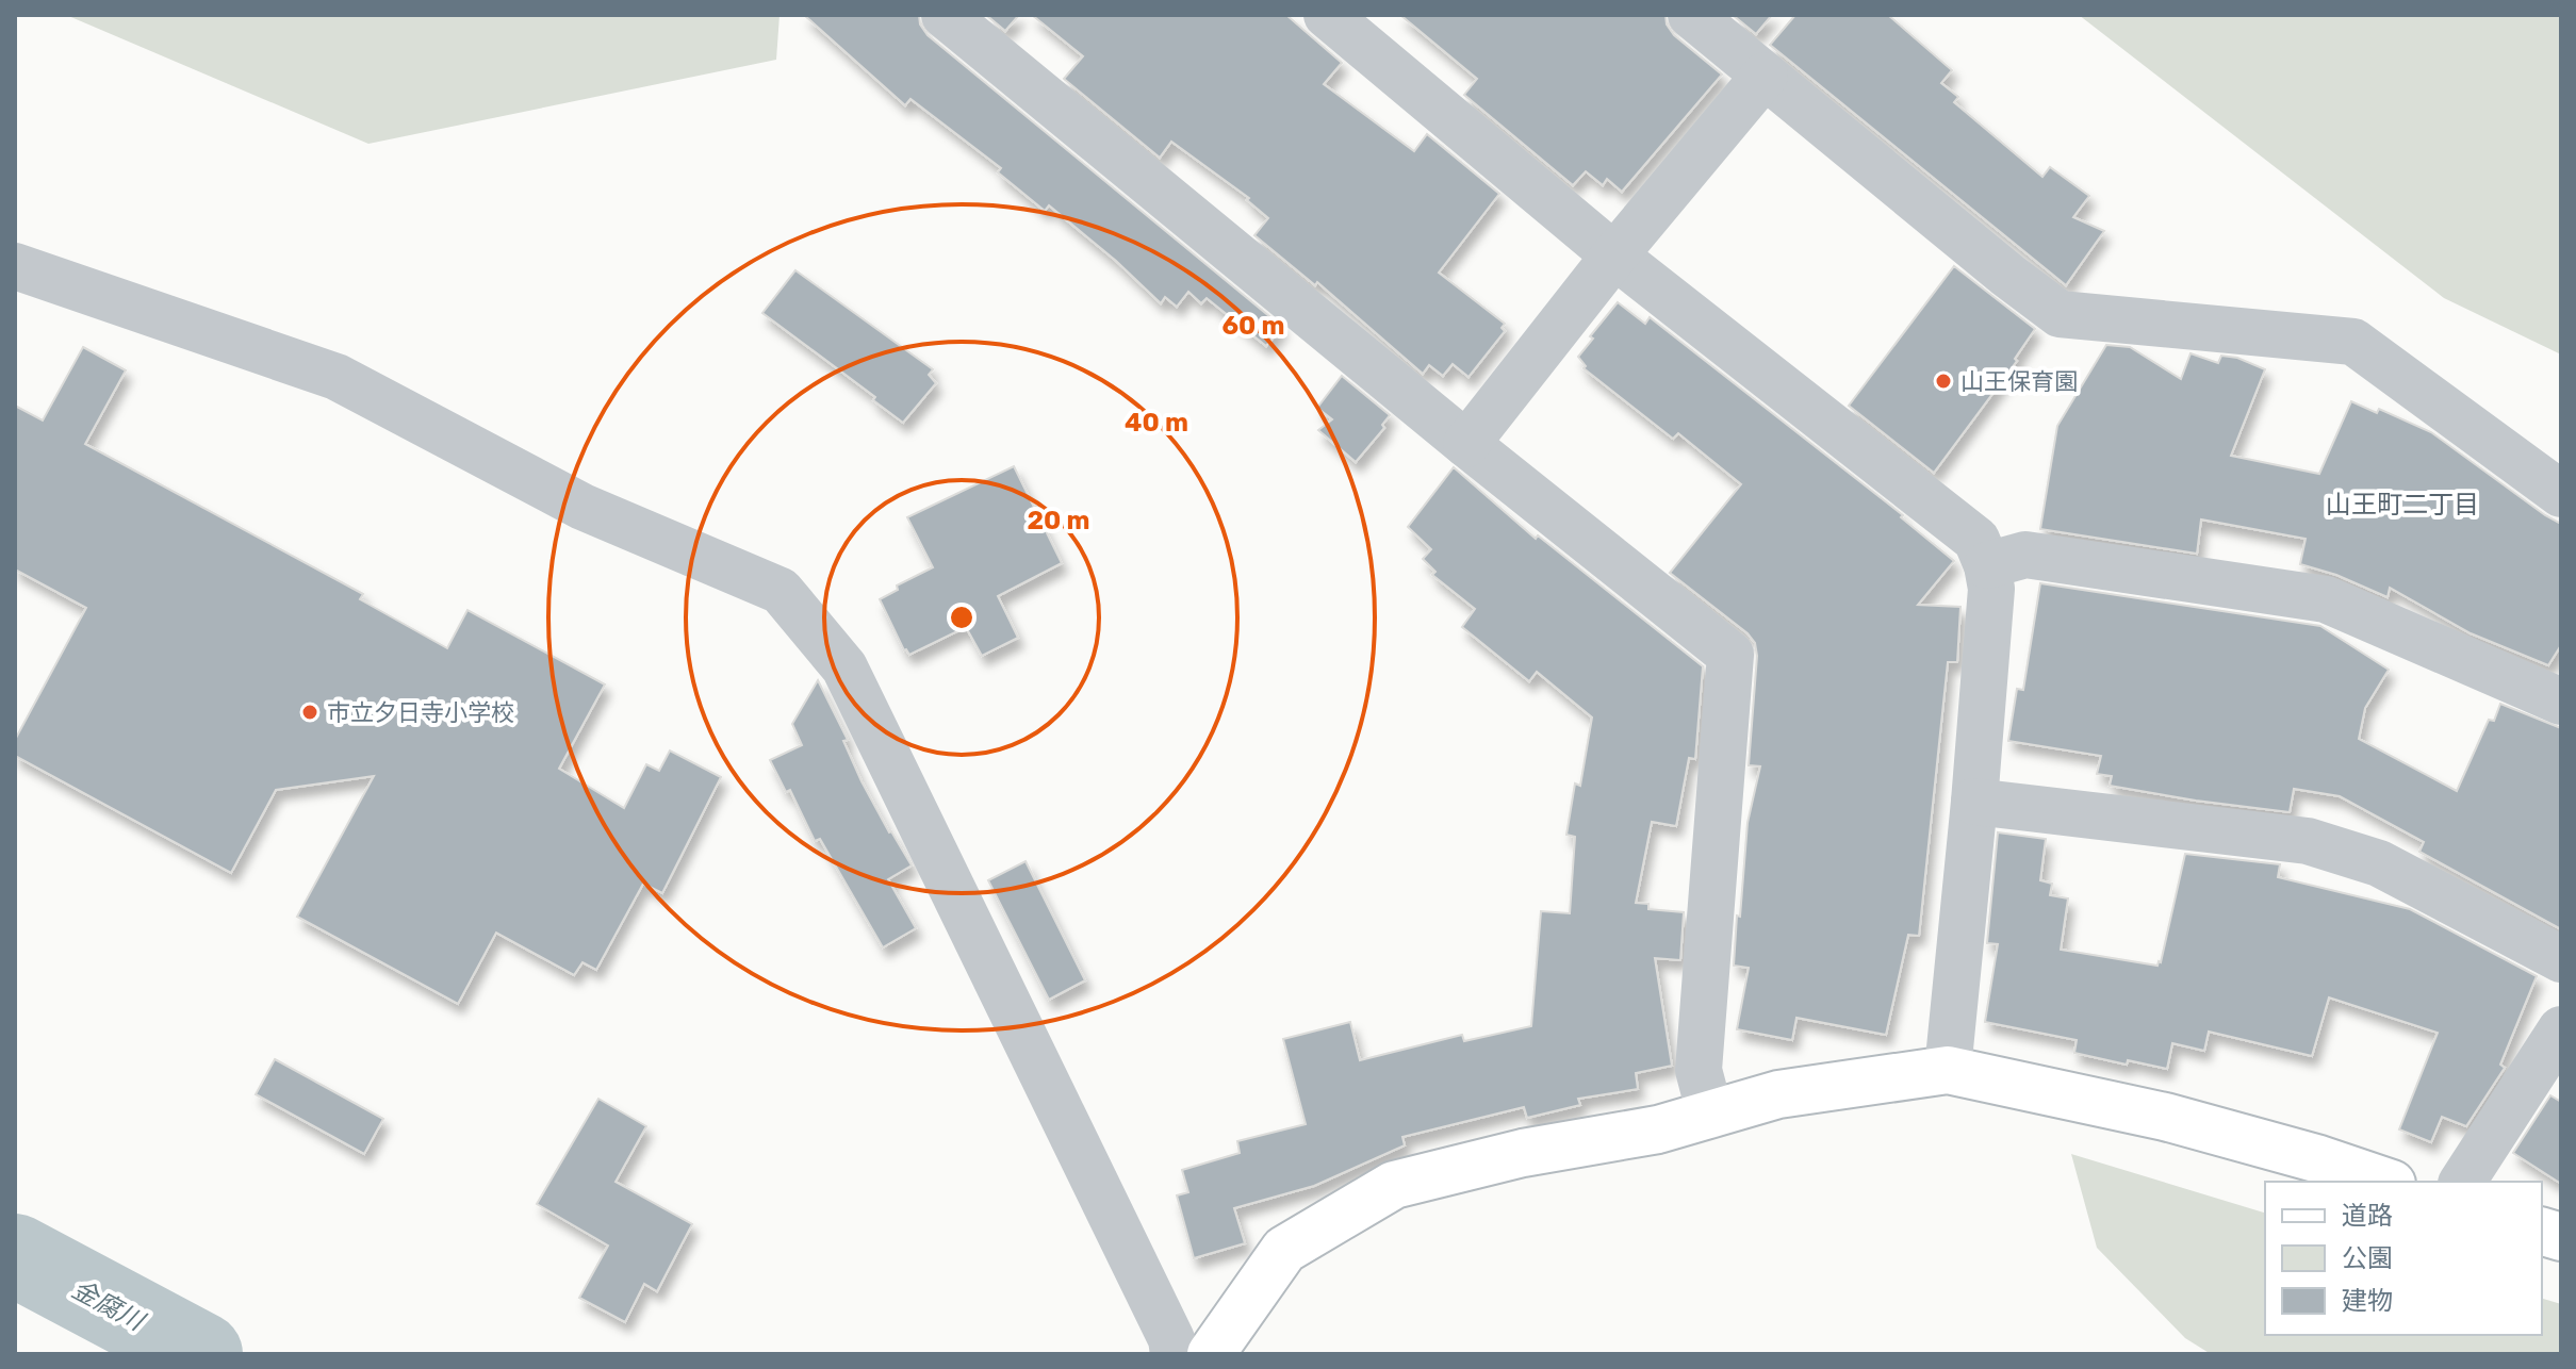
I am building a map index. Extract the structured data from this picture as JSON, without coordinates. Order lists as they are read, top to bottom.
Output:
{
  "districts": ["山王町二丁目"],
  "water": ["金腐川"],
  "places": ["山王保育園", "市立夕日寺小学校"],
  "legend": ["道路", "公園", "建物"],
  "rings": ["60 m", "40 m", "20 m"]
}
